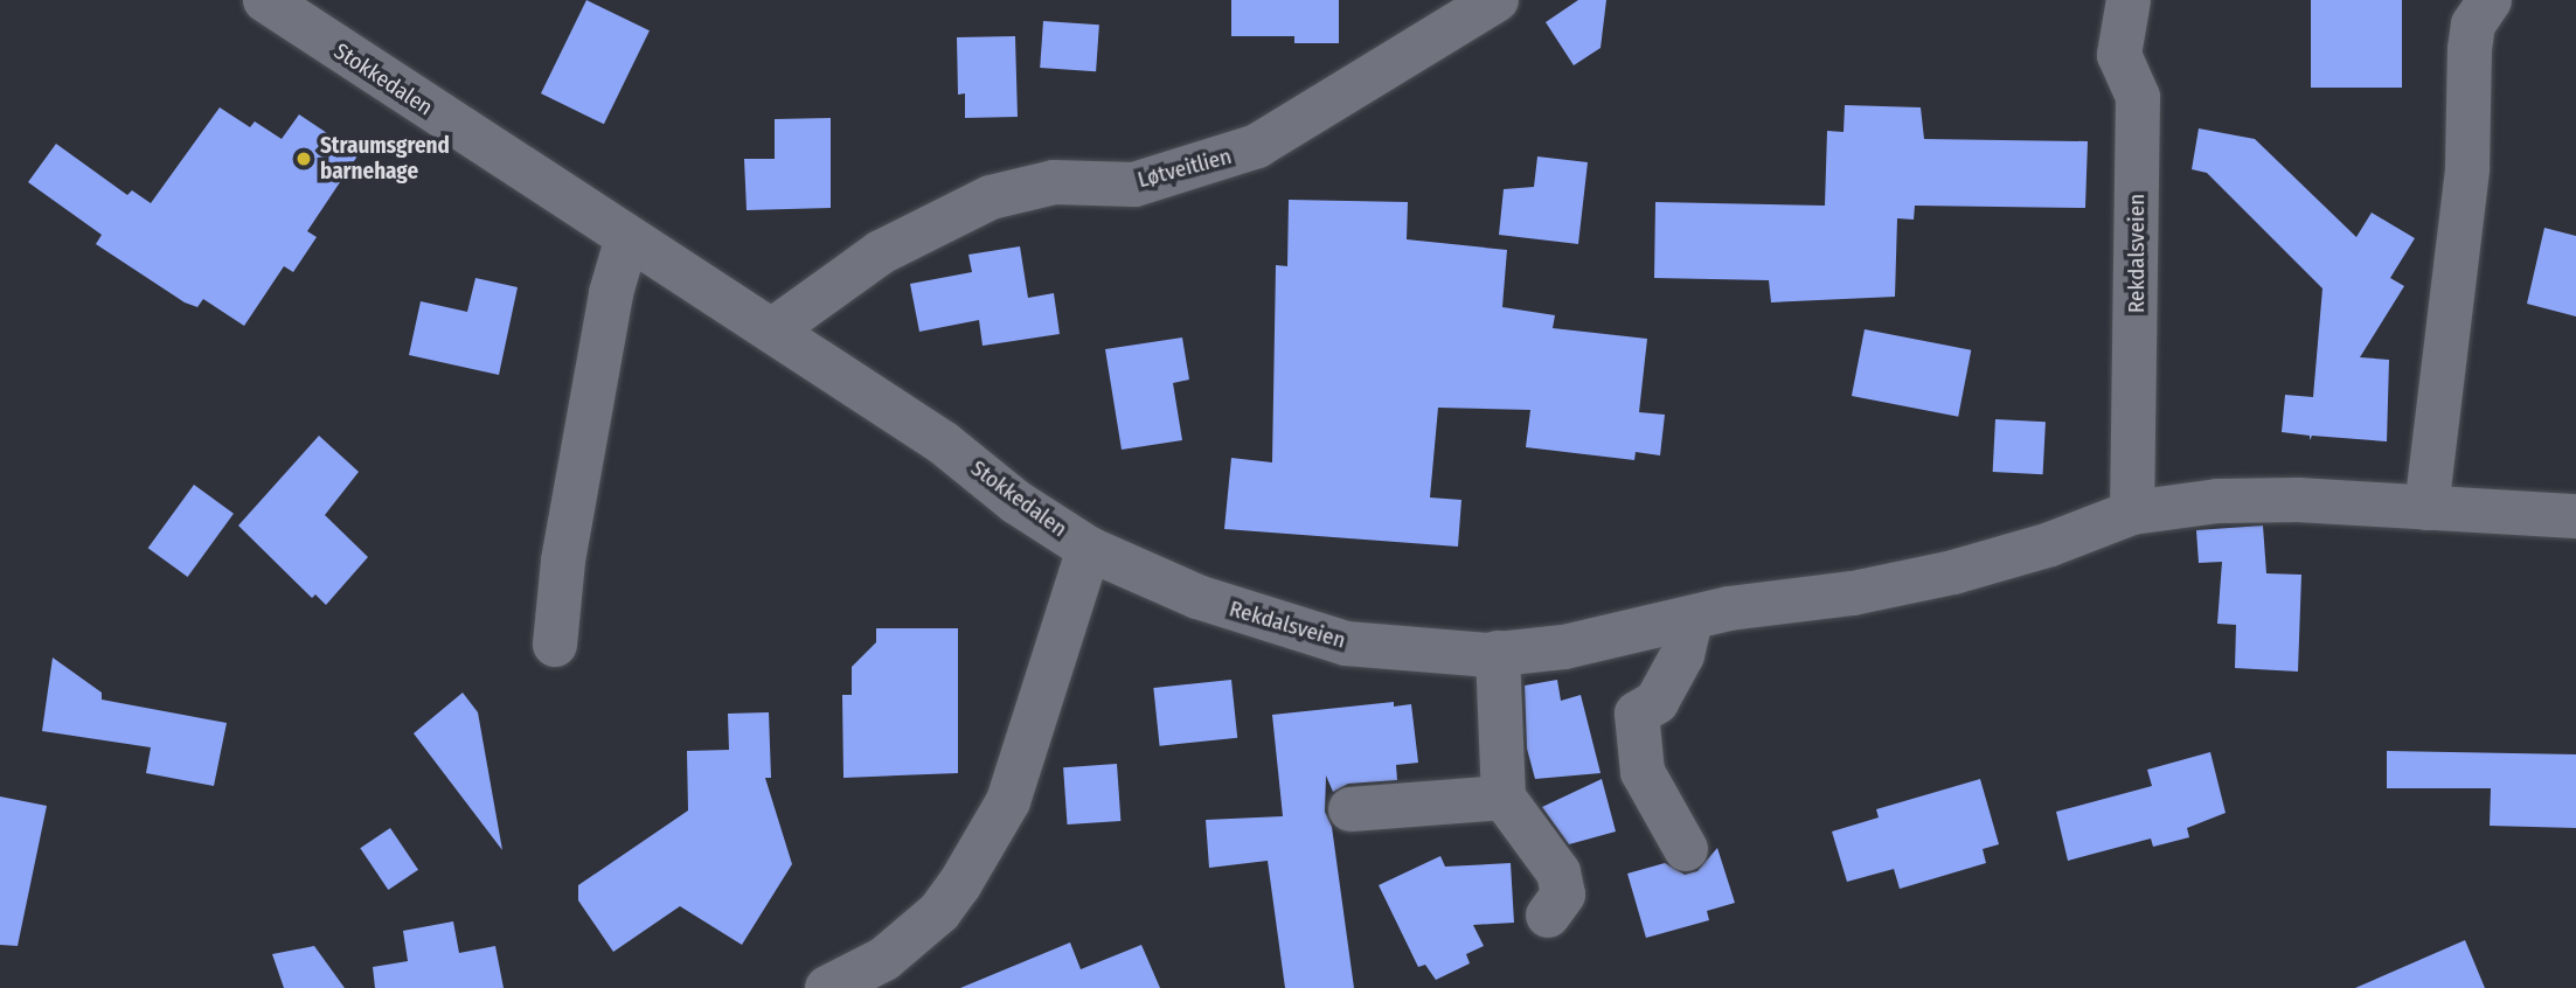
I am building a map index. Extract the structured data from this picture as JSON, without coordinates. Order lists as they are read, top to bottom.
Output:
{
  "streets": {
    "street": ["Stokkedalen", "Løtveitlien", "Rekdalsveien"]
  },
  "crossings": [
    ["Stokkedalen", "Løtveitlien"],
    ["Stokkedalen", "Rekdalsveien"]
  ],
  "places": ["Straumsgrend barnehage"]
}
